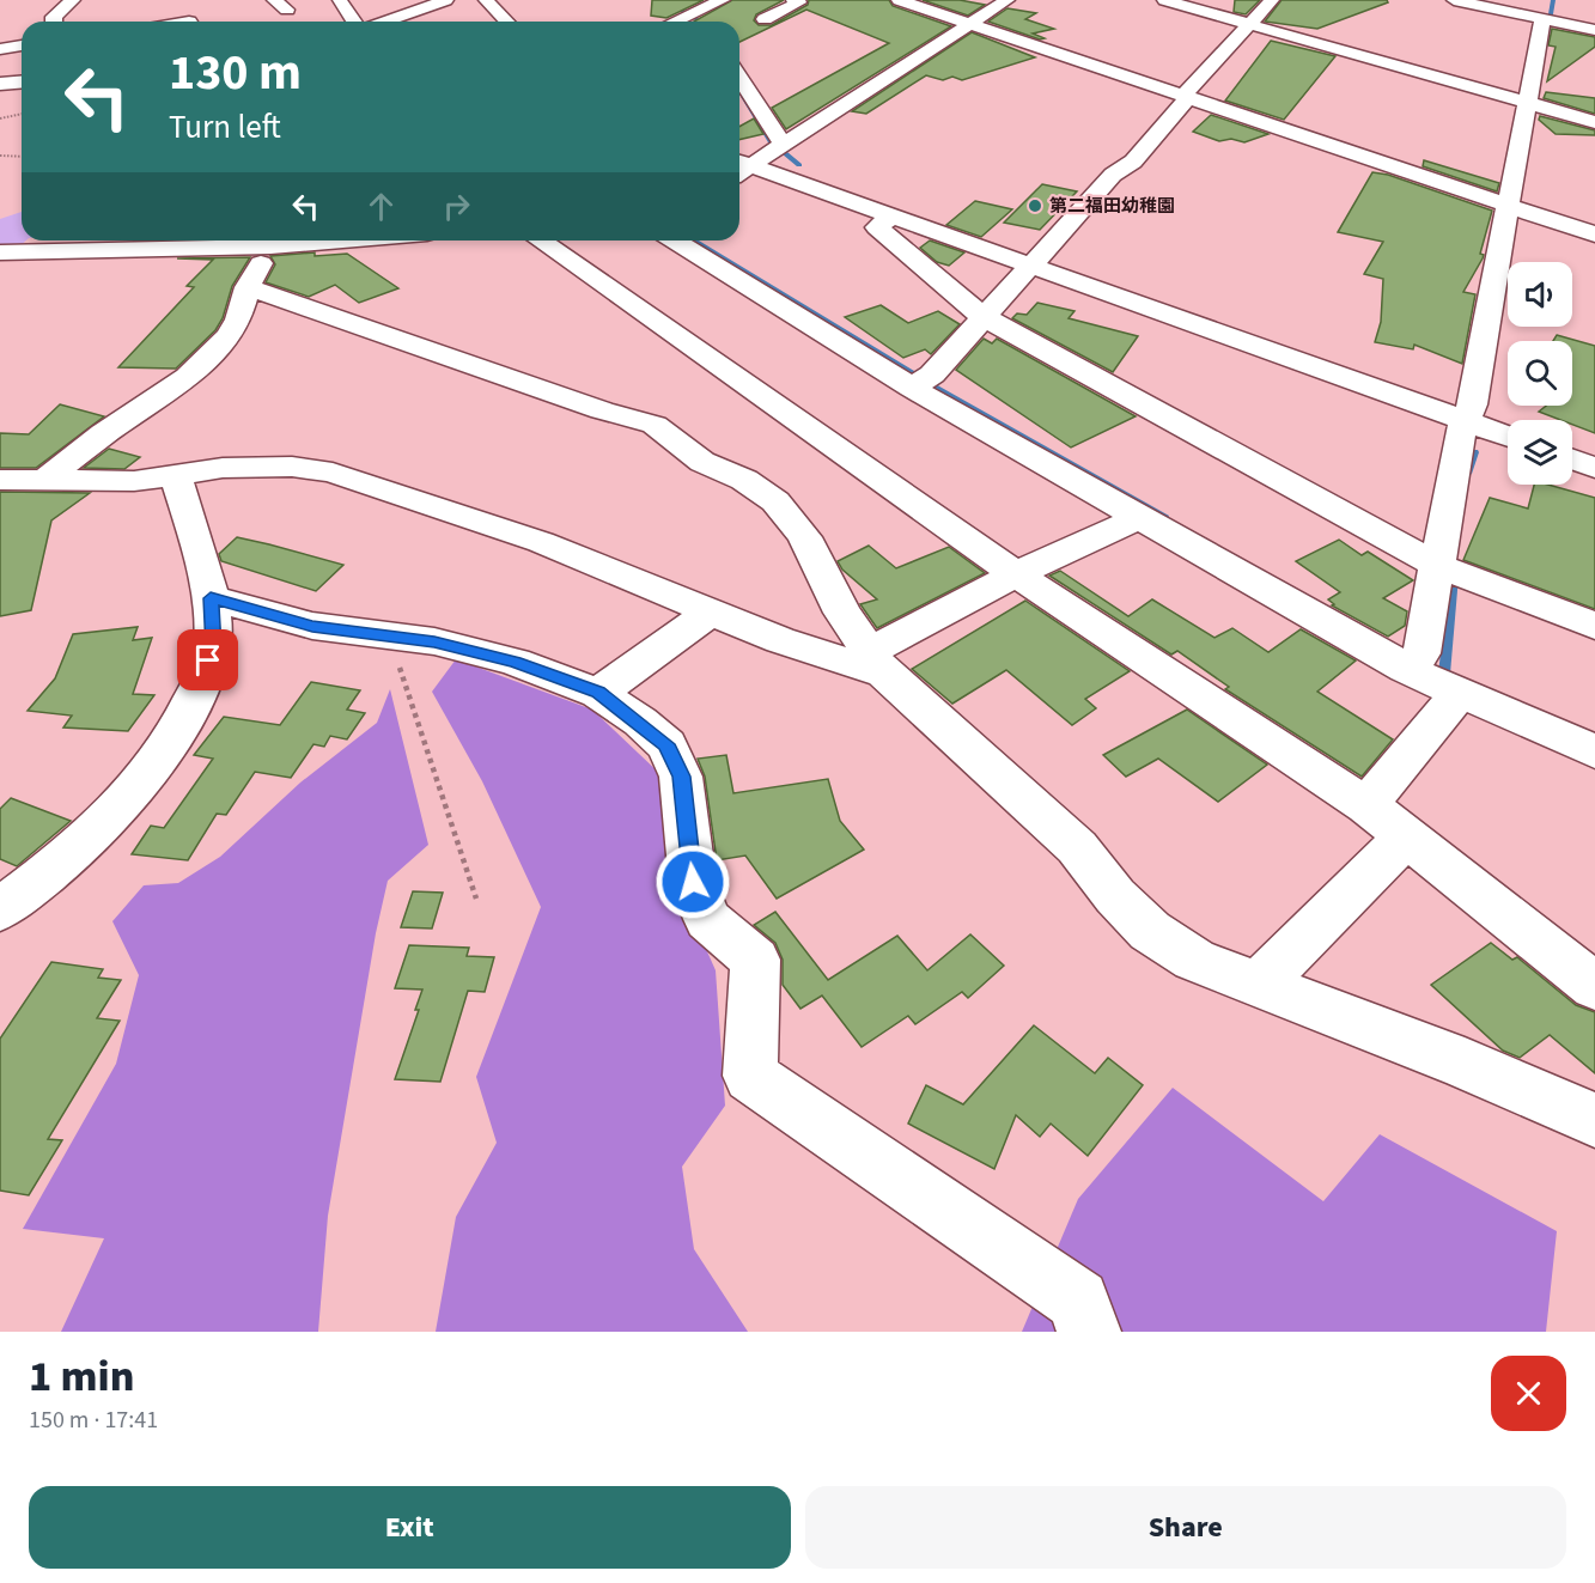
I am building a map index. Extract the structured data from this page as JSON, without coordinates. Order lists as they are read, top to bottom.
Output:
{
  "places": ["第二福田幼稚園"],
  "page": {
    "turn": ["130 m", "Turn left"],
    "heading": ["1 min", "150 m · 17:41"],
    "buttons": ["Exit", "Share"]
  }
}
